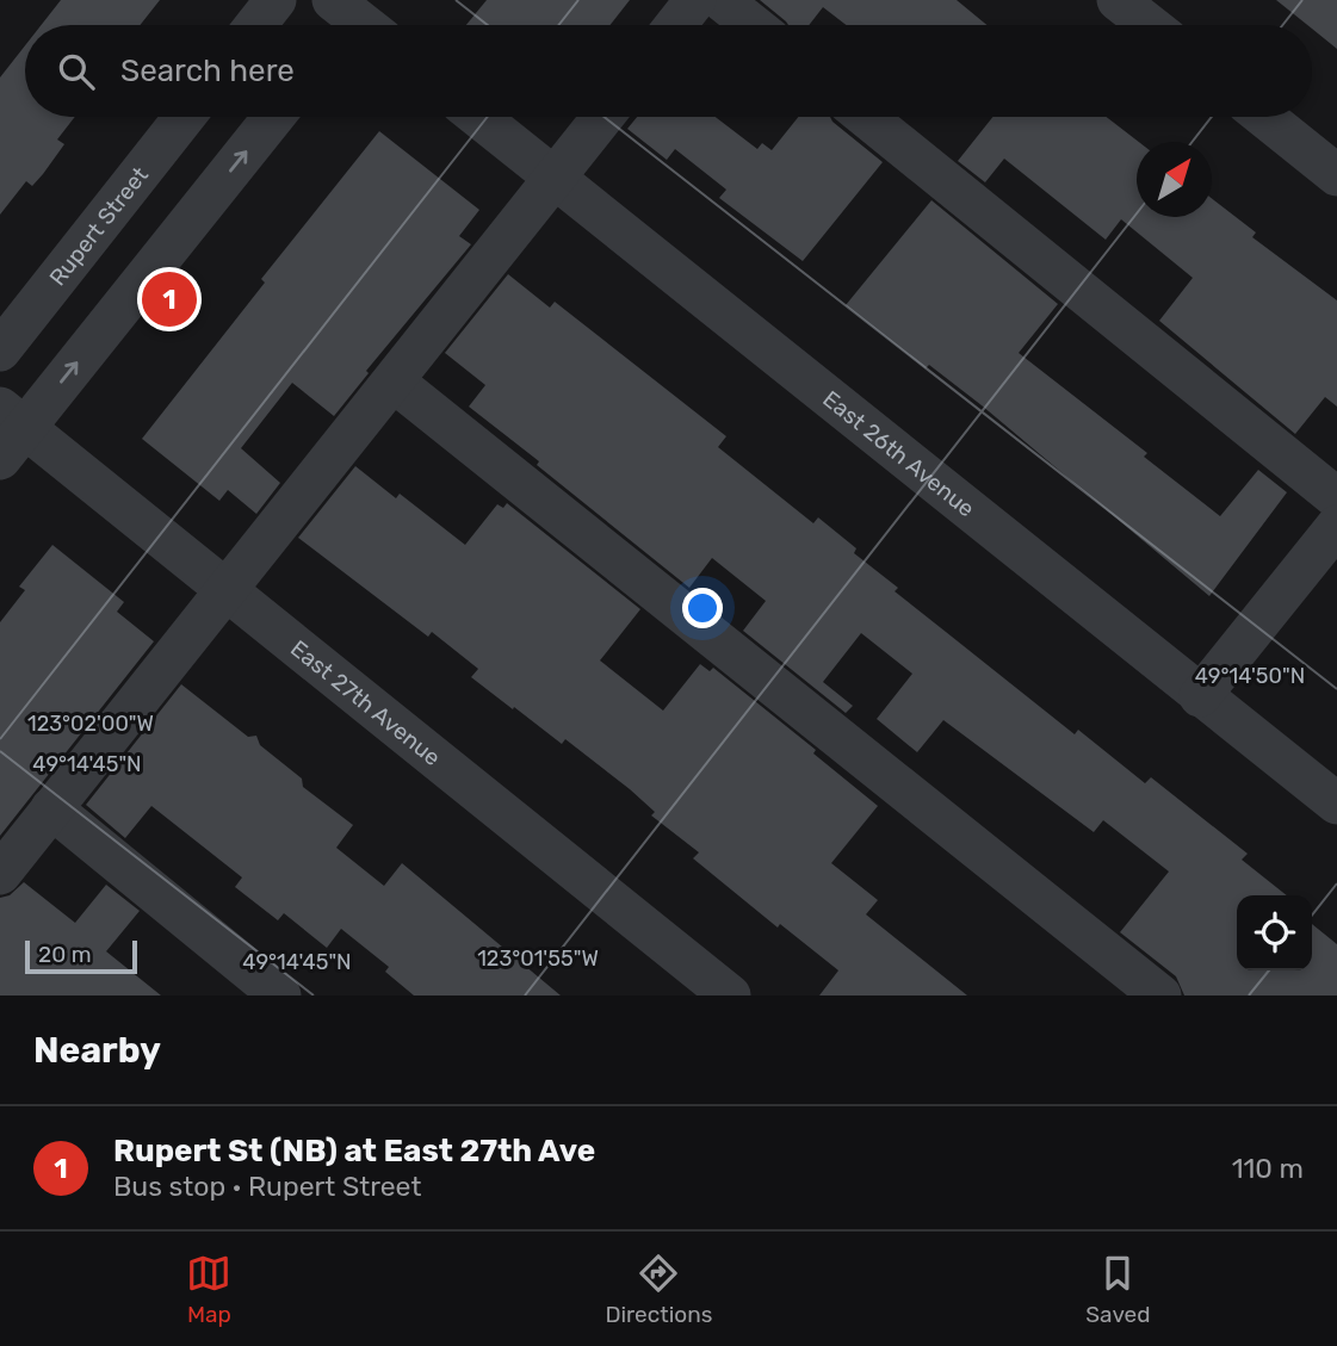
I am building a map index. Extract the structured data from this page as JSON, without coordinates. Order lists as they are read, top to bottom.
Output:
{
  "streets": {
    "street": ["Rupert Street", "East 26th Avenue", "East 27th Avenue"]
  },
  "scale_bar": "20 m",
  "north": "top right",
  "page": {
    "search": "Search here",
    "pins": "1",
    "scale": "20 m",
    "heading": "Nearby",
    "list": [
      {
        "mark": "1",
        "name": "Rupert St (NB) at East 27th Ave",
        "note": "Bus stop · Rupert Street",
        "value": "110 m"
      }
    ],
    "nav": ["Map", "Directions", "Saved"]
  },
  "coordinates": [
    "49°14'50\"N",
    "123°02'00\"W",
    "49°14'45\"N",
    "123°01'55\"W"
  ]
}
